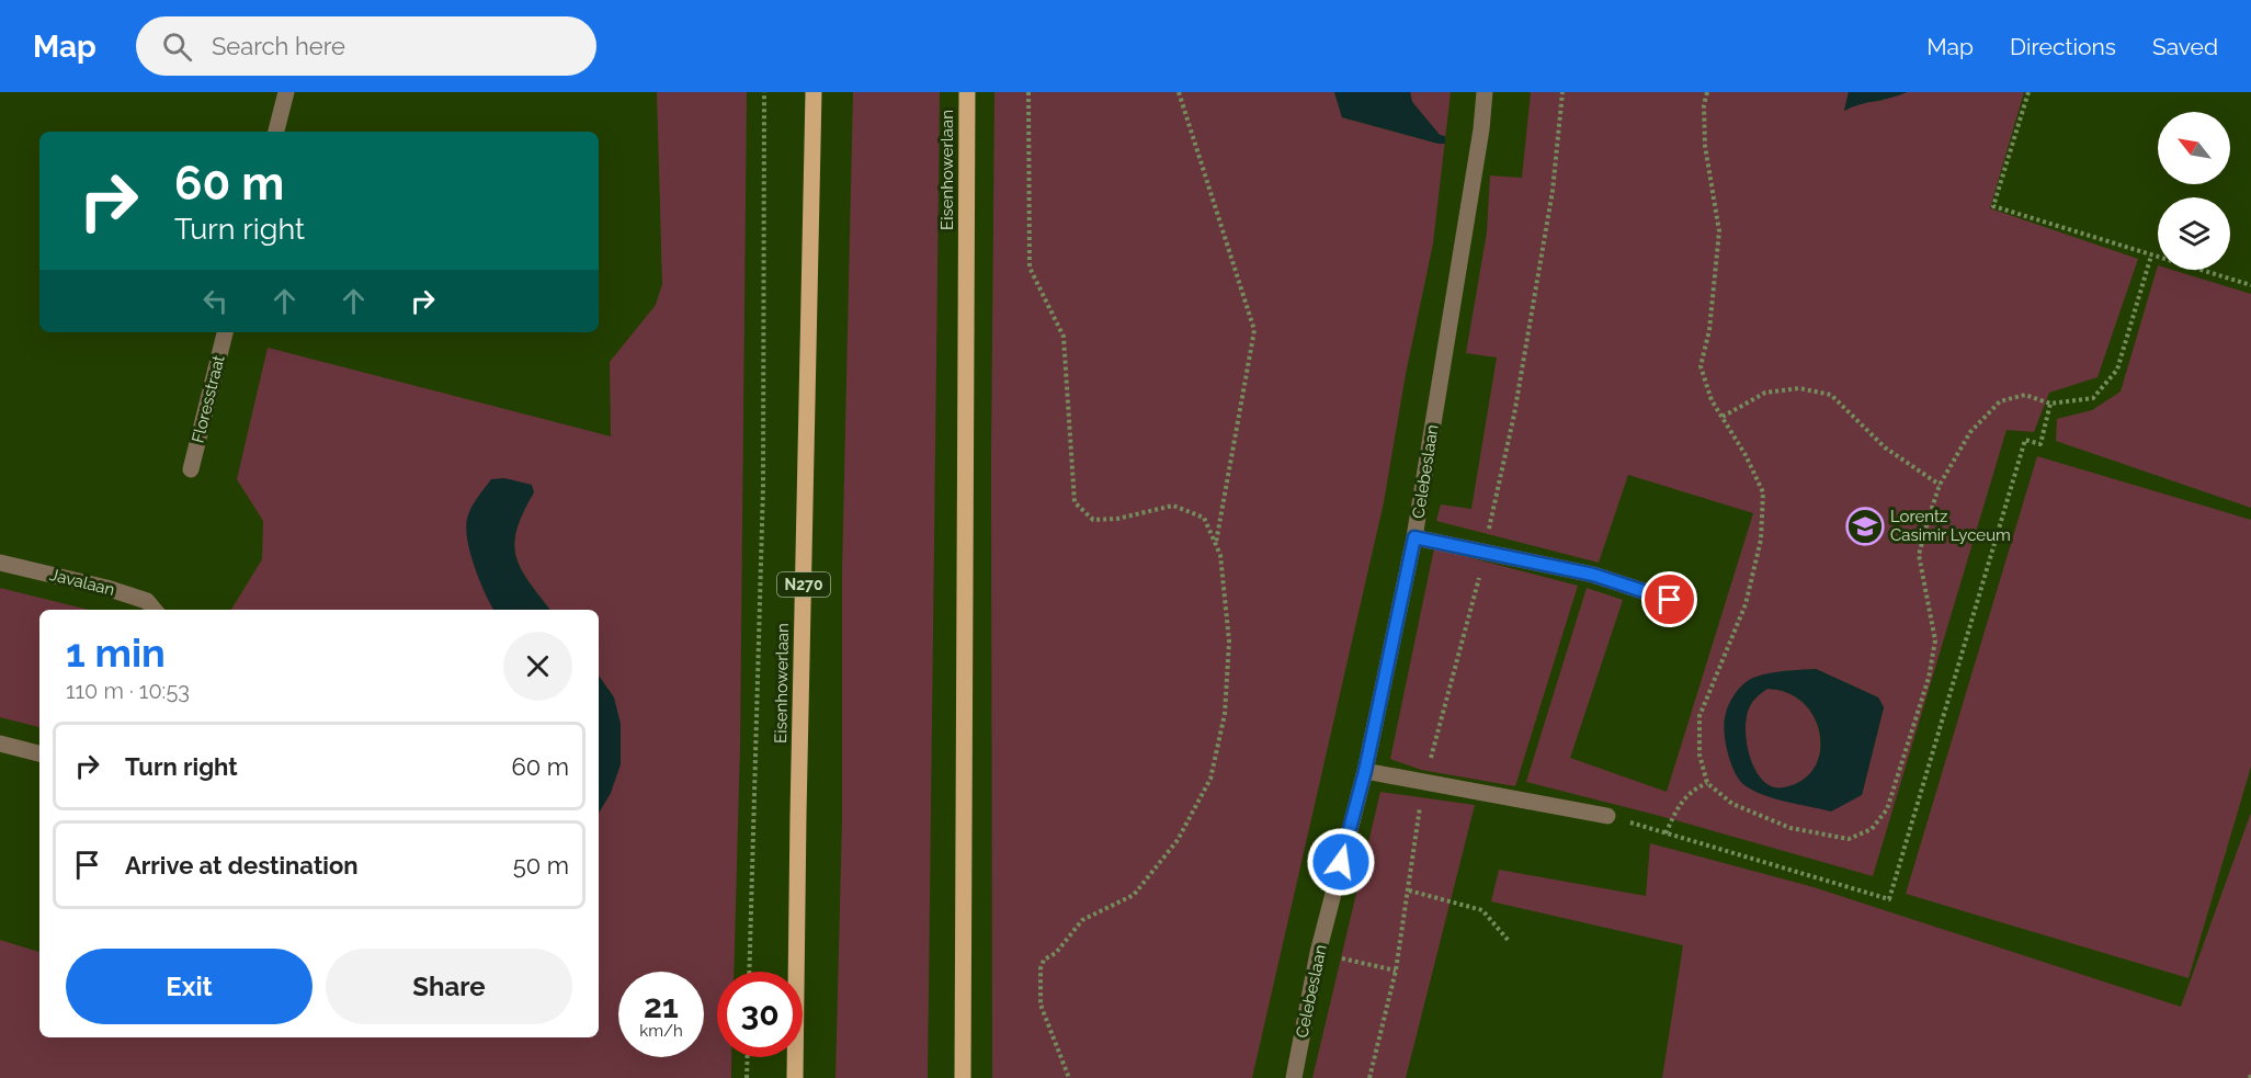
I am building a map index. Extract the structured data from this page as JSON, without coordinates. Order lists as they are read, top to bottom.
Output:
{
  "streets": {
    "main road": ["Eisenhowerlaan", "N270"],
    "street": ["Floresstraat", "Celebeslaan", "Javalaan"]
  },
  "places": {
    "school or university": ["Lorentz Casimir Lyceum"]
  },
  "north": "top left",
  "page": {
    "header": "Map",
    "search": "Search here",
    "nav": ["Map", "Directions", "Saved"],
    "turn": ["60 m", "Turn right"],
    "heading": ["1 min", "110 m · 10:53"],
    "list": [
      {
        "name": "Turn right",
        "value": "60 m"
      },
      {
        "name": "Arrive at destination",
        "value": "50 m"
      }
    ],
    "buttons": ["Exit", "Share"],
    "speed": "21 km/h",
    "limit": "30"
  }
}
